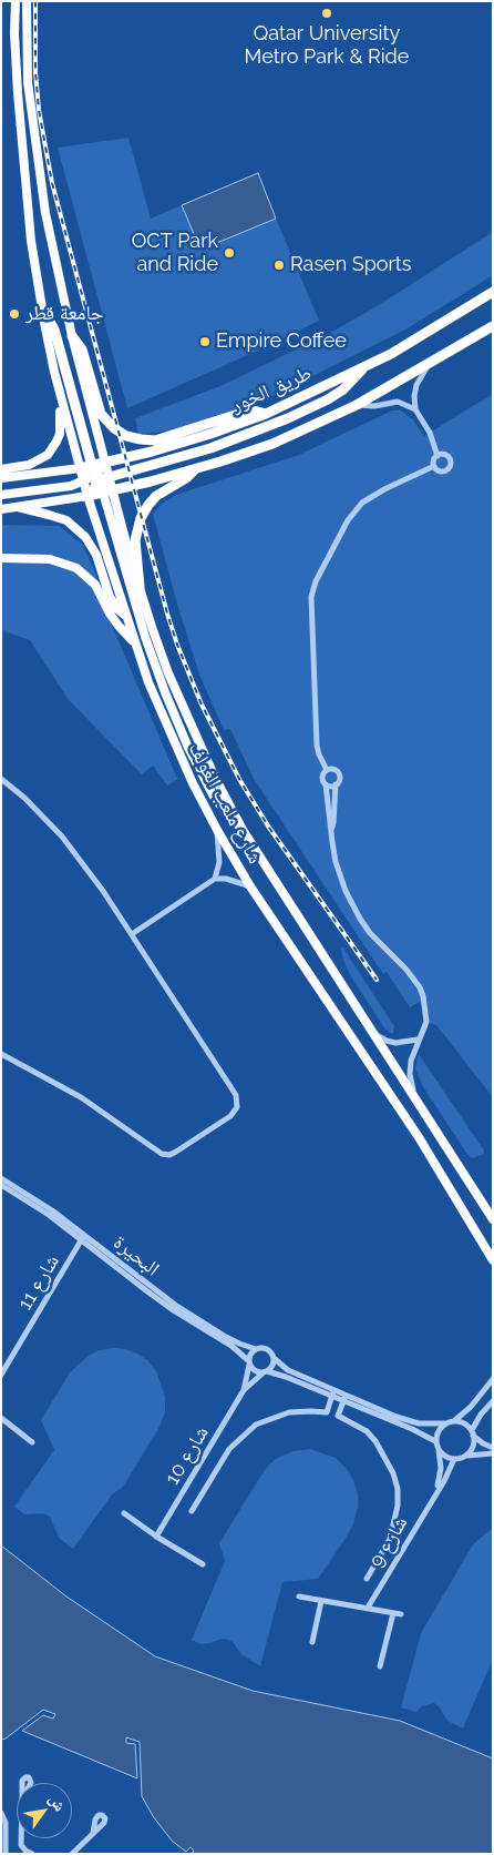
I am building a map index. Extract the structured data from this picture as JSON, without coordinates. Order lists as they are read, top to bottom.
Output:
{
  "streets": {
    "highway": ["طريق الخور"],
    "main road": ["شارع ملعب الغولف"],
    "street": [
      "البحيرة",
      "شارع 11",
      "شارع 10",
      "شارع 9"
    ]
  },
  "crossings": [
    ["البحيرة", "شارع 11"],
    ["البحيرة", "شارع 10"]
  ],
  "places": [
    "Qatar University Metro Park & Ride",
    "OCT Park and Ride",
    "Rasen Sports",
    "جامعة قطر",
    "Empire Coffee"
  ],
  "north": "top right"
}
